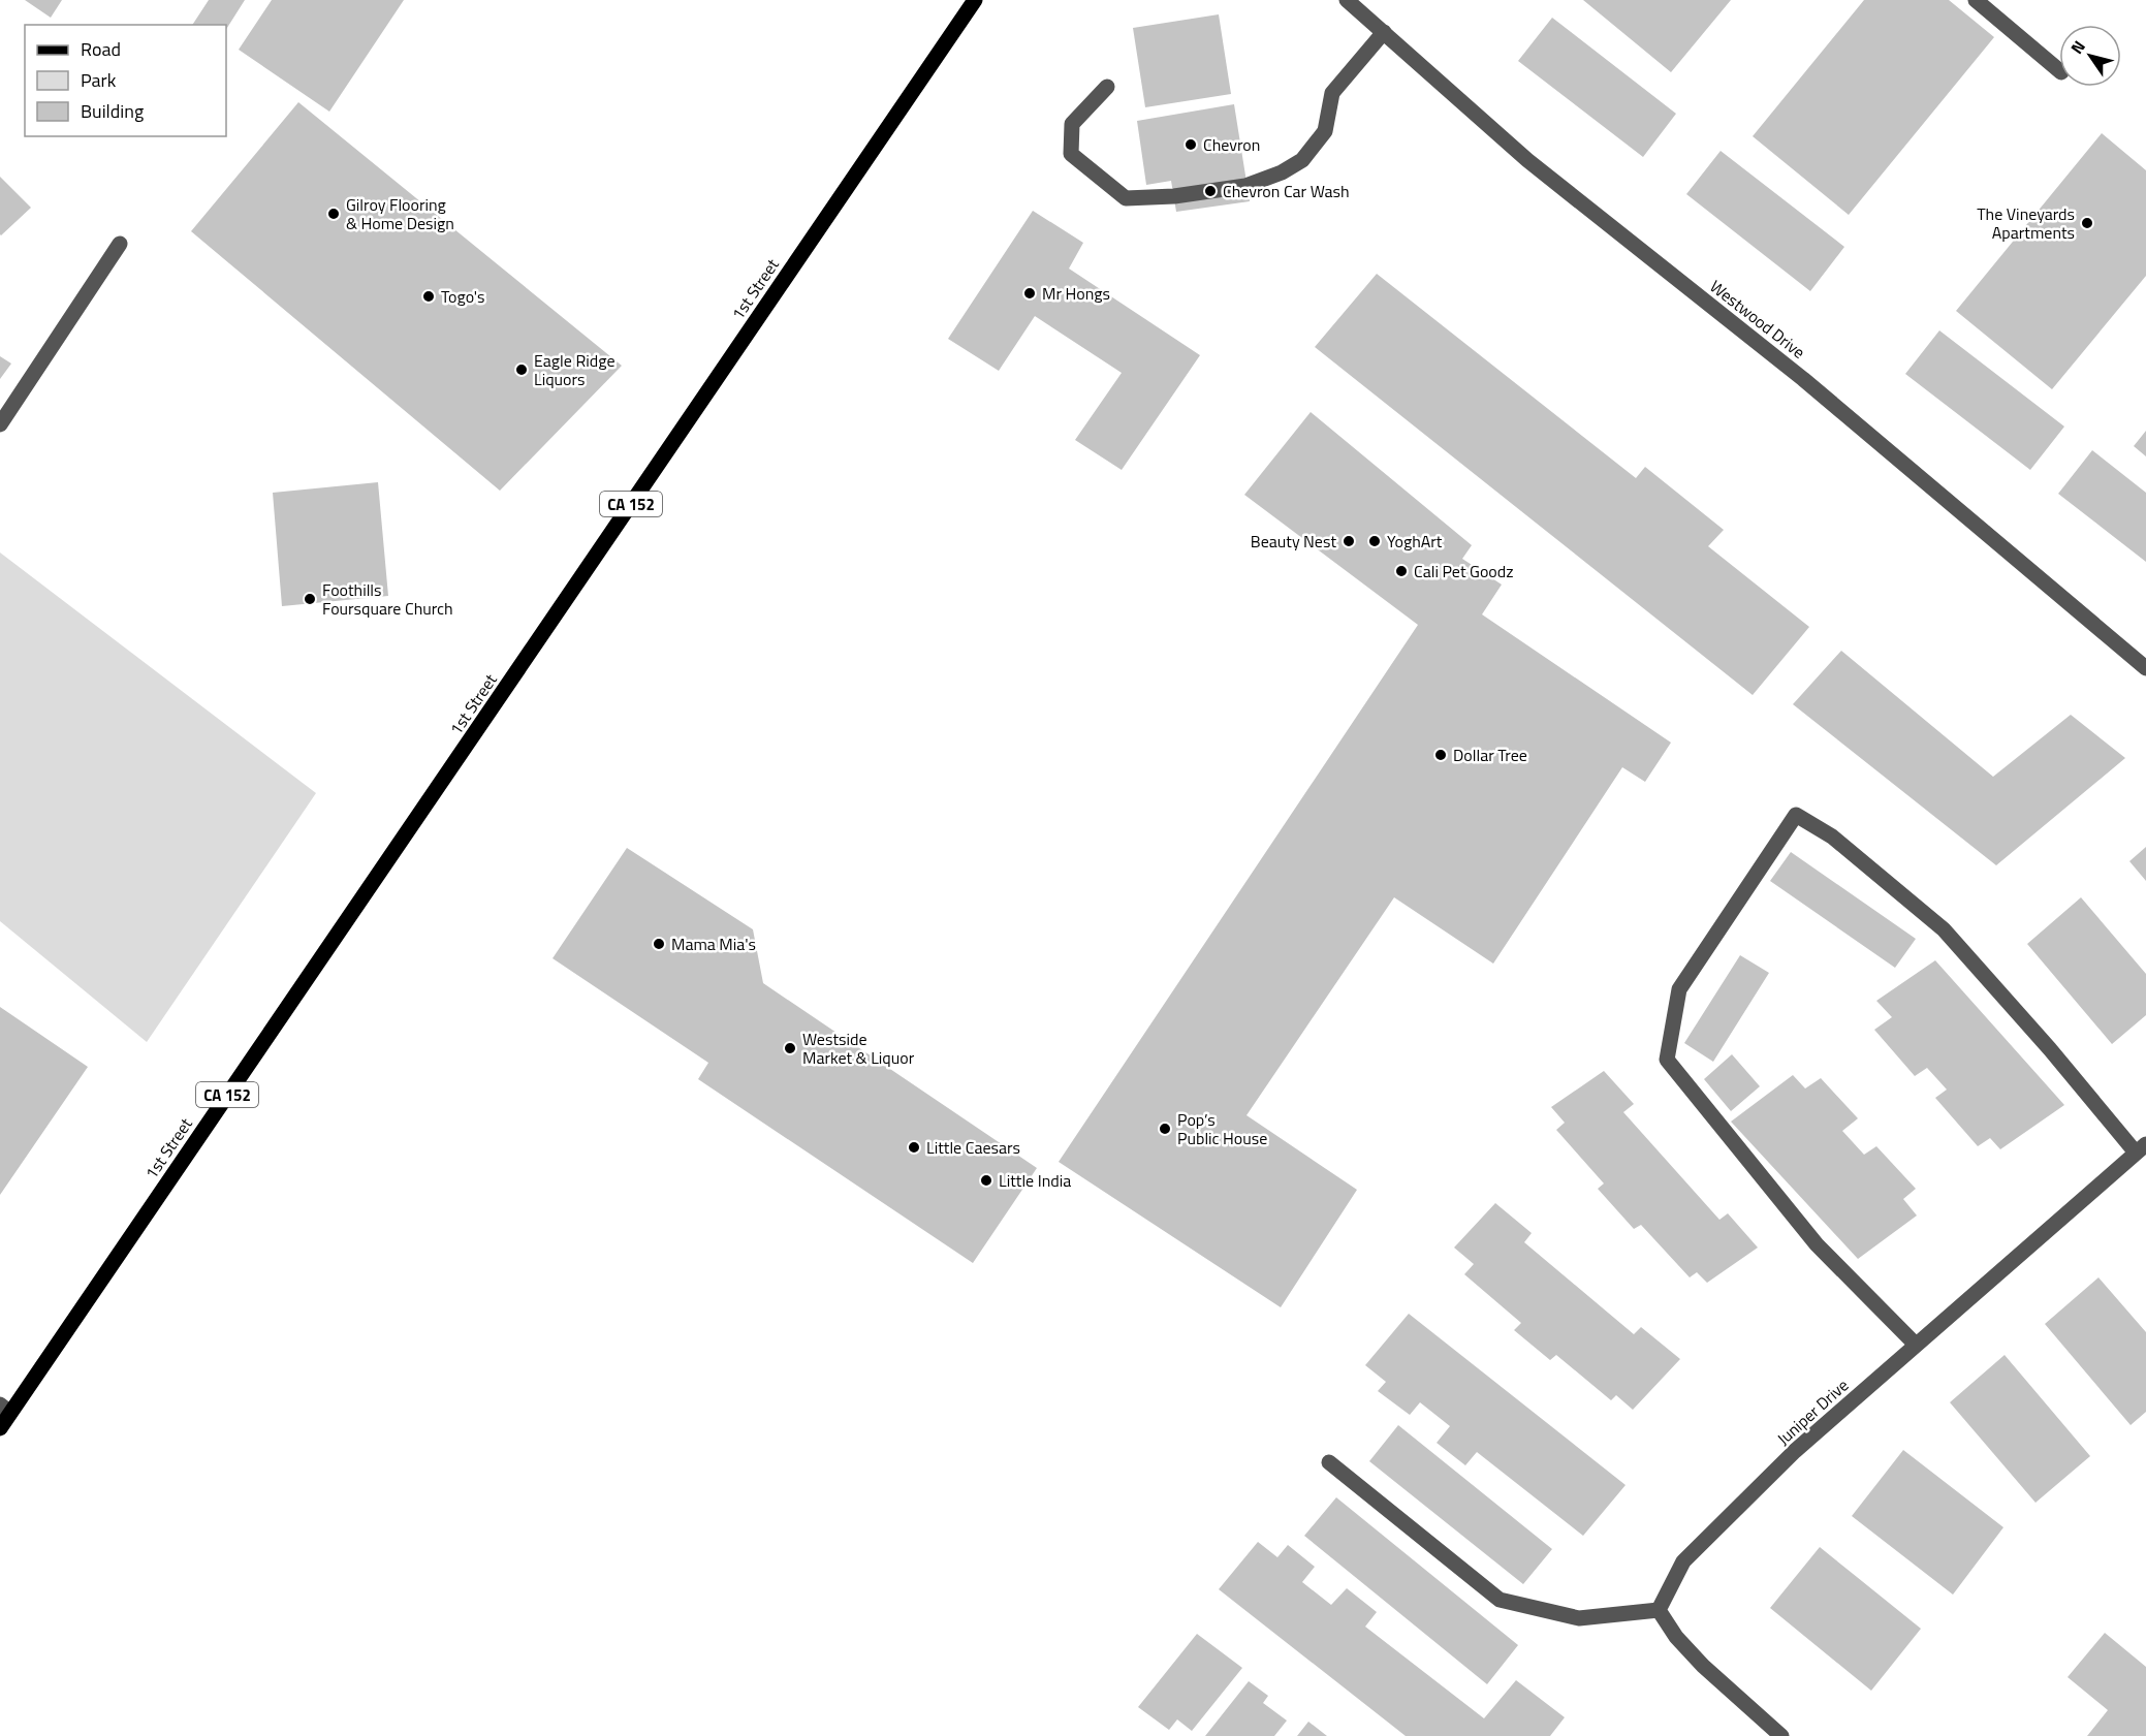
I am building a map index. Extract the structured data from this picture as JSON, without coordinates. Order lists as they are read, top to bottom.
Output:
{
  "streets": {
    "main road": ["1st Street", "CA 152"],
    "street": ["Westwood Drive", "Juniper Drive"]
  },
  "places": [
    "Chevron",
    "Chevron Car Wash",
    "Gilroy Flooring & Home Design",
    "The Vineyards Apartments",
    "Mr Hongs",
    "Togo's",
    "Eagle Ridge Liquors",
    "Beauty Nest",
    "YoghArt",
    "Cali Pet Goodz",
    "Foothills Foursquare Church",
    "Dollar Tree",
    "Mama Mia's",
    "Westside Market & Liquor",
    "Pop’s Public House",
    "Little Caesars",
    "Little India"
  ],
  "legend": ["Road", "Park", "Building"],
  "north": "top left"
}
